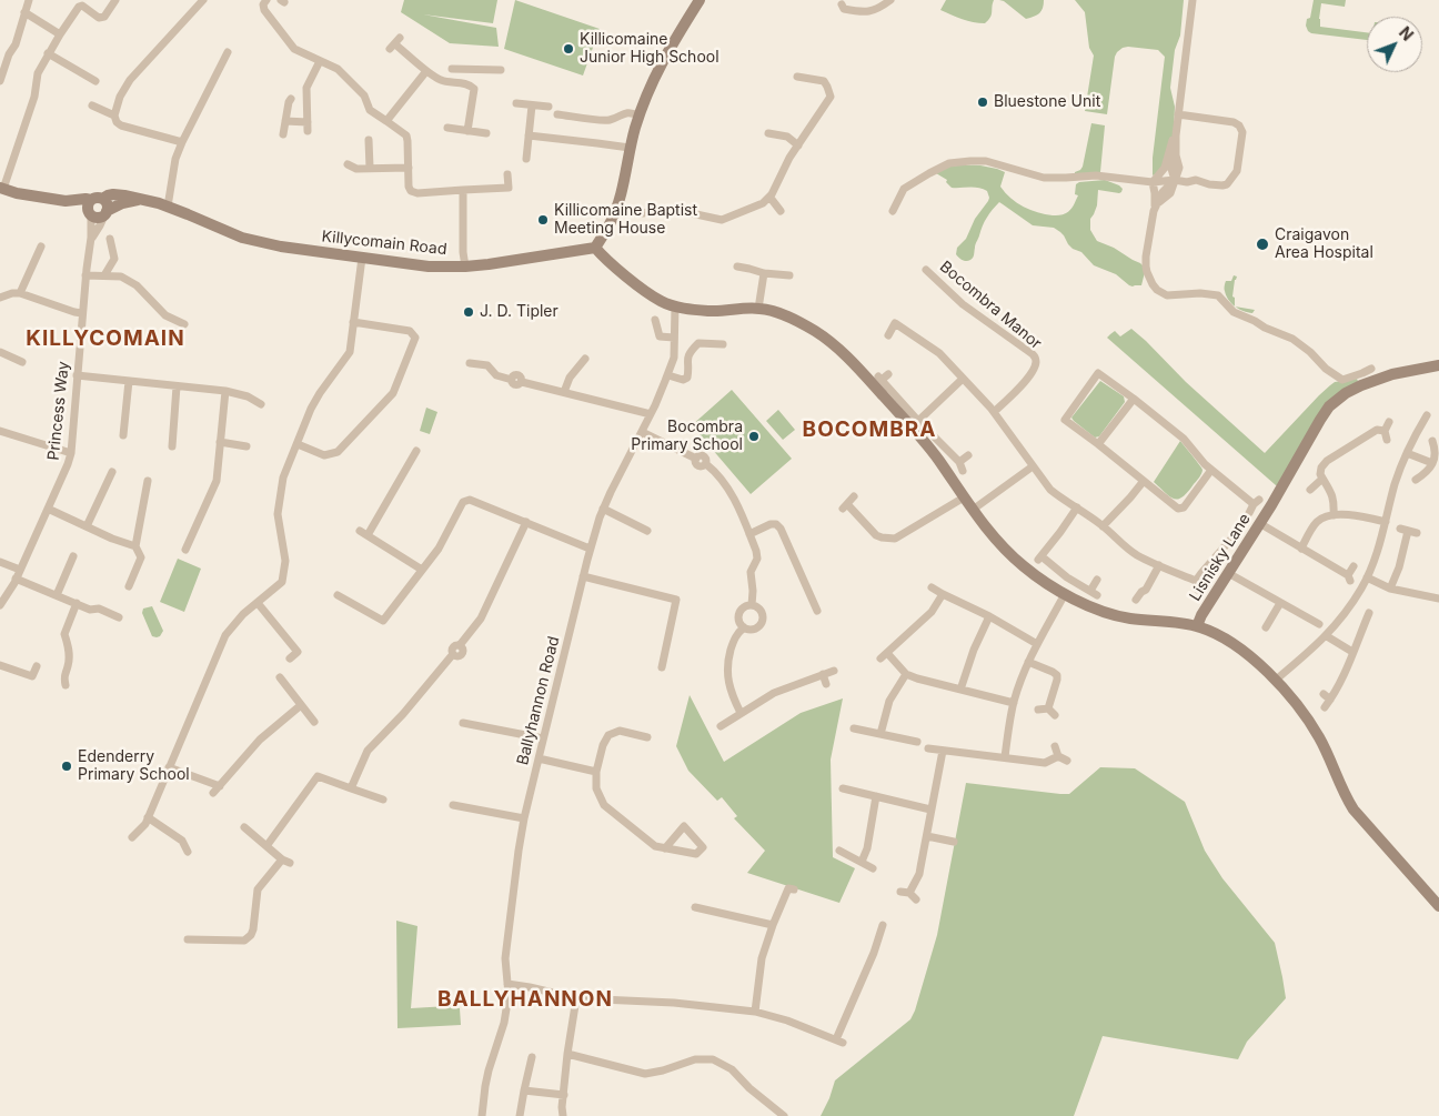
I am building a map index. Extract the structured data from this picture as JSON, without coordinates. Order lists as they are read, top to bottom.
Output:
{
  "streets": {
    "street": [
      "Killycomain Road",
      "Bocombra Manor",
      "Princess Way",
      "Lisnisky Lane",
      "Ballyhannon Road"
    ]
  },
  "crossings": [
    ["Killycomain Road", "Princess Way"]
  ],
  "districts": ["KILLYCOMAIN", "BOCOMBRA", "BALLYHANNON"],
  "places": [
    "Killicomaine Junior High School",
    "Bluestone Unit",
    "Killicomaine Baptist Meeting House",
    "Craigavon Area Hospital",
    "J. D. Tipler",
    "Bocombra Primary School",
    "Edenderry Primary School"
  ],
  "north": "top right"
}
